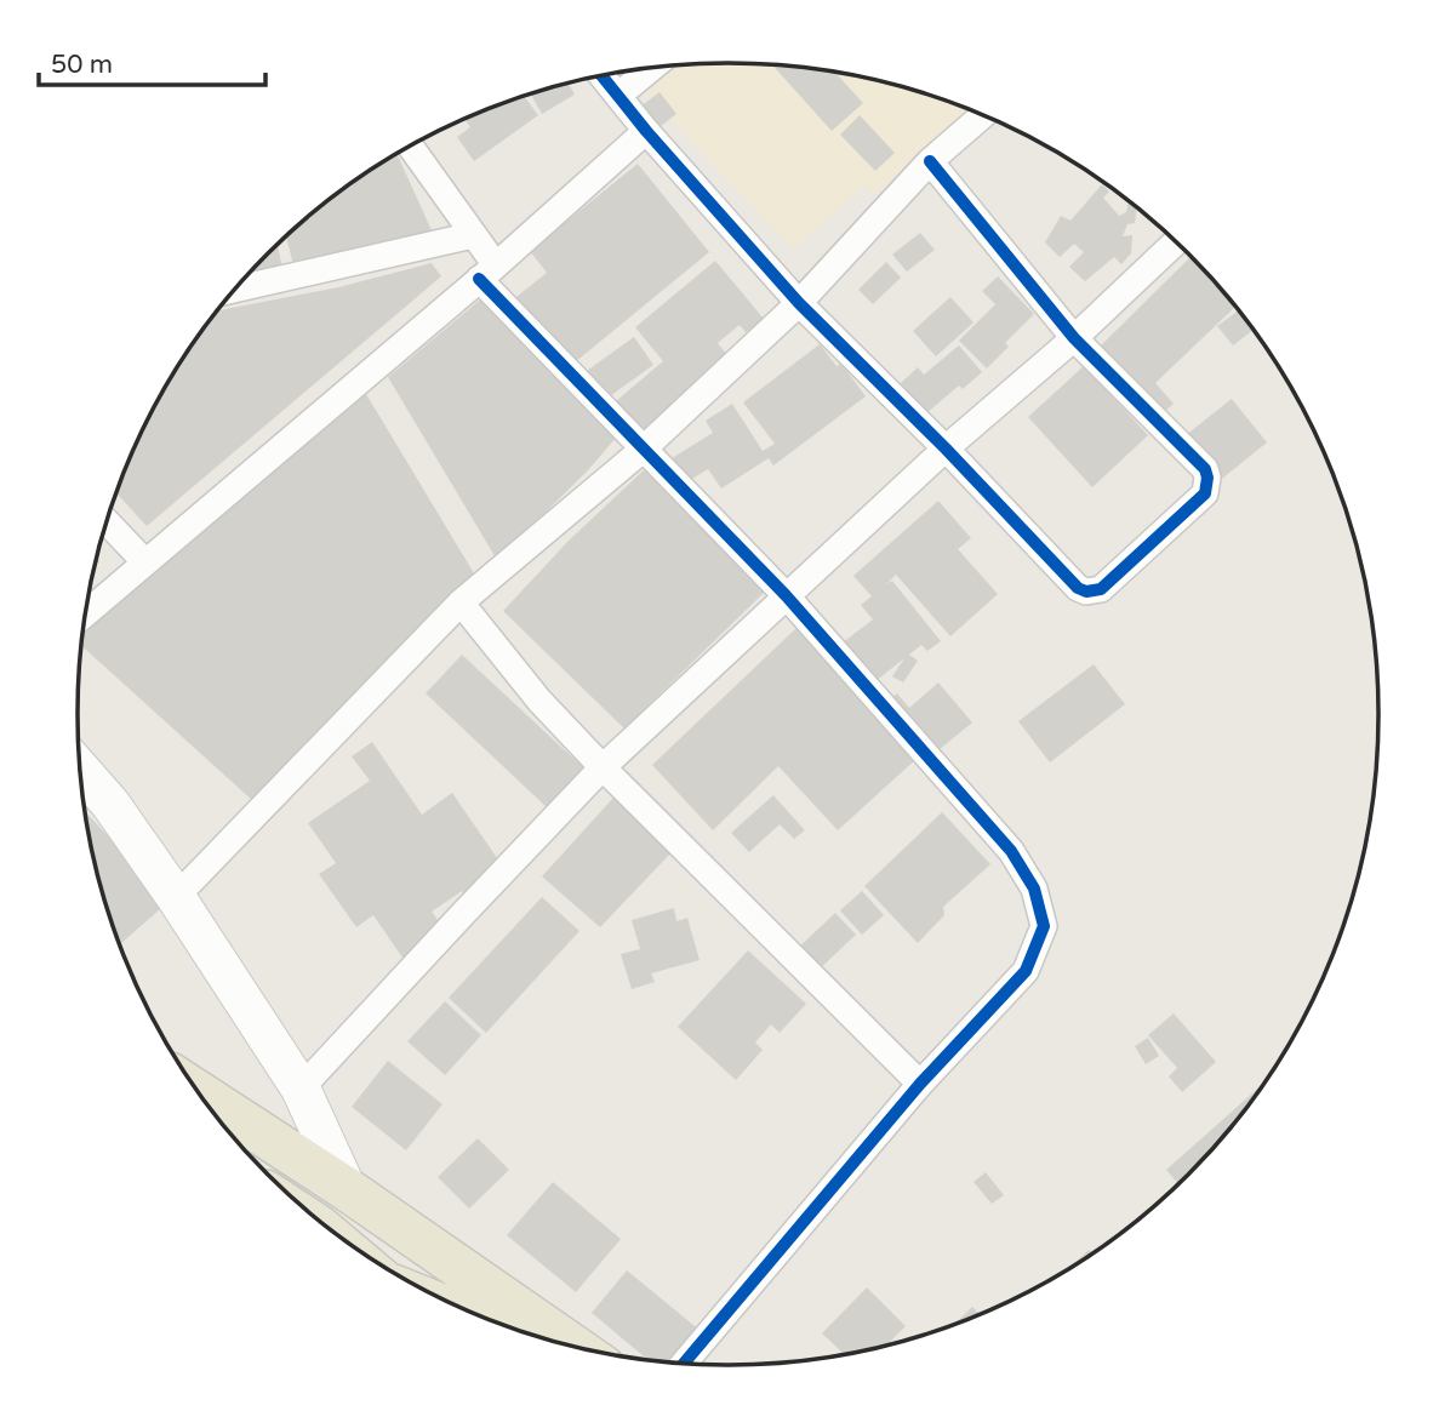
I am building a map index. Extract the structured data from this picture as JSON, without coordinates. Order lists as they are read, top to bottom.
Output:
{
  "scale_bar": "50 m"
}
